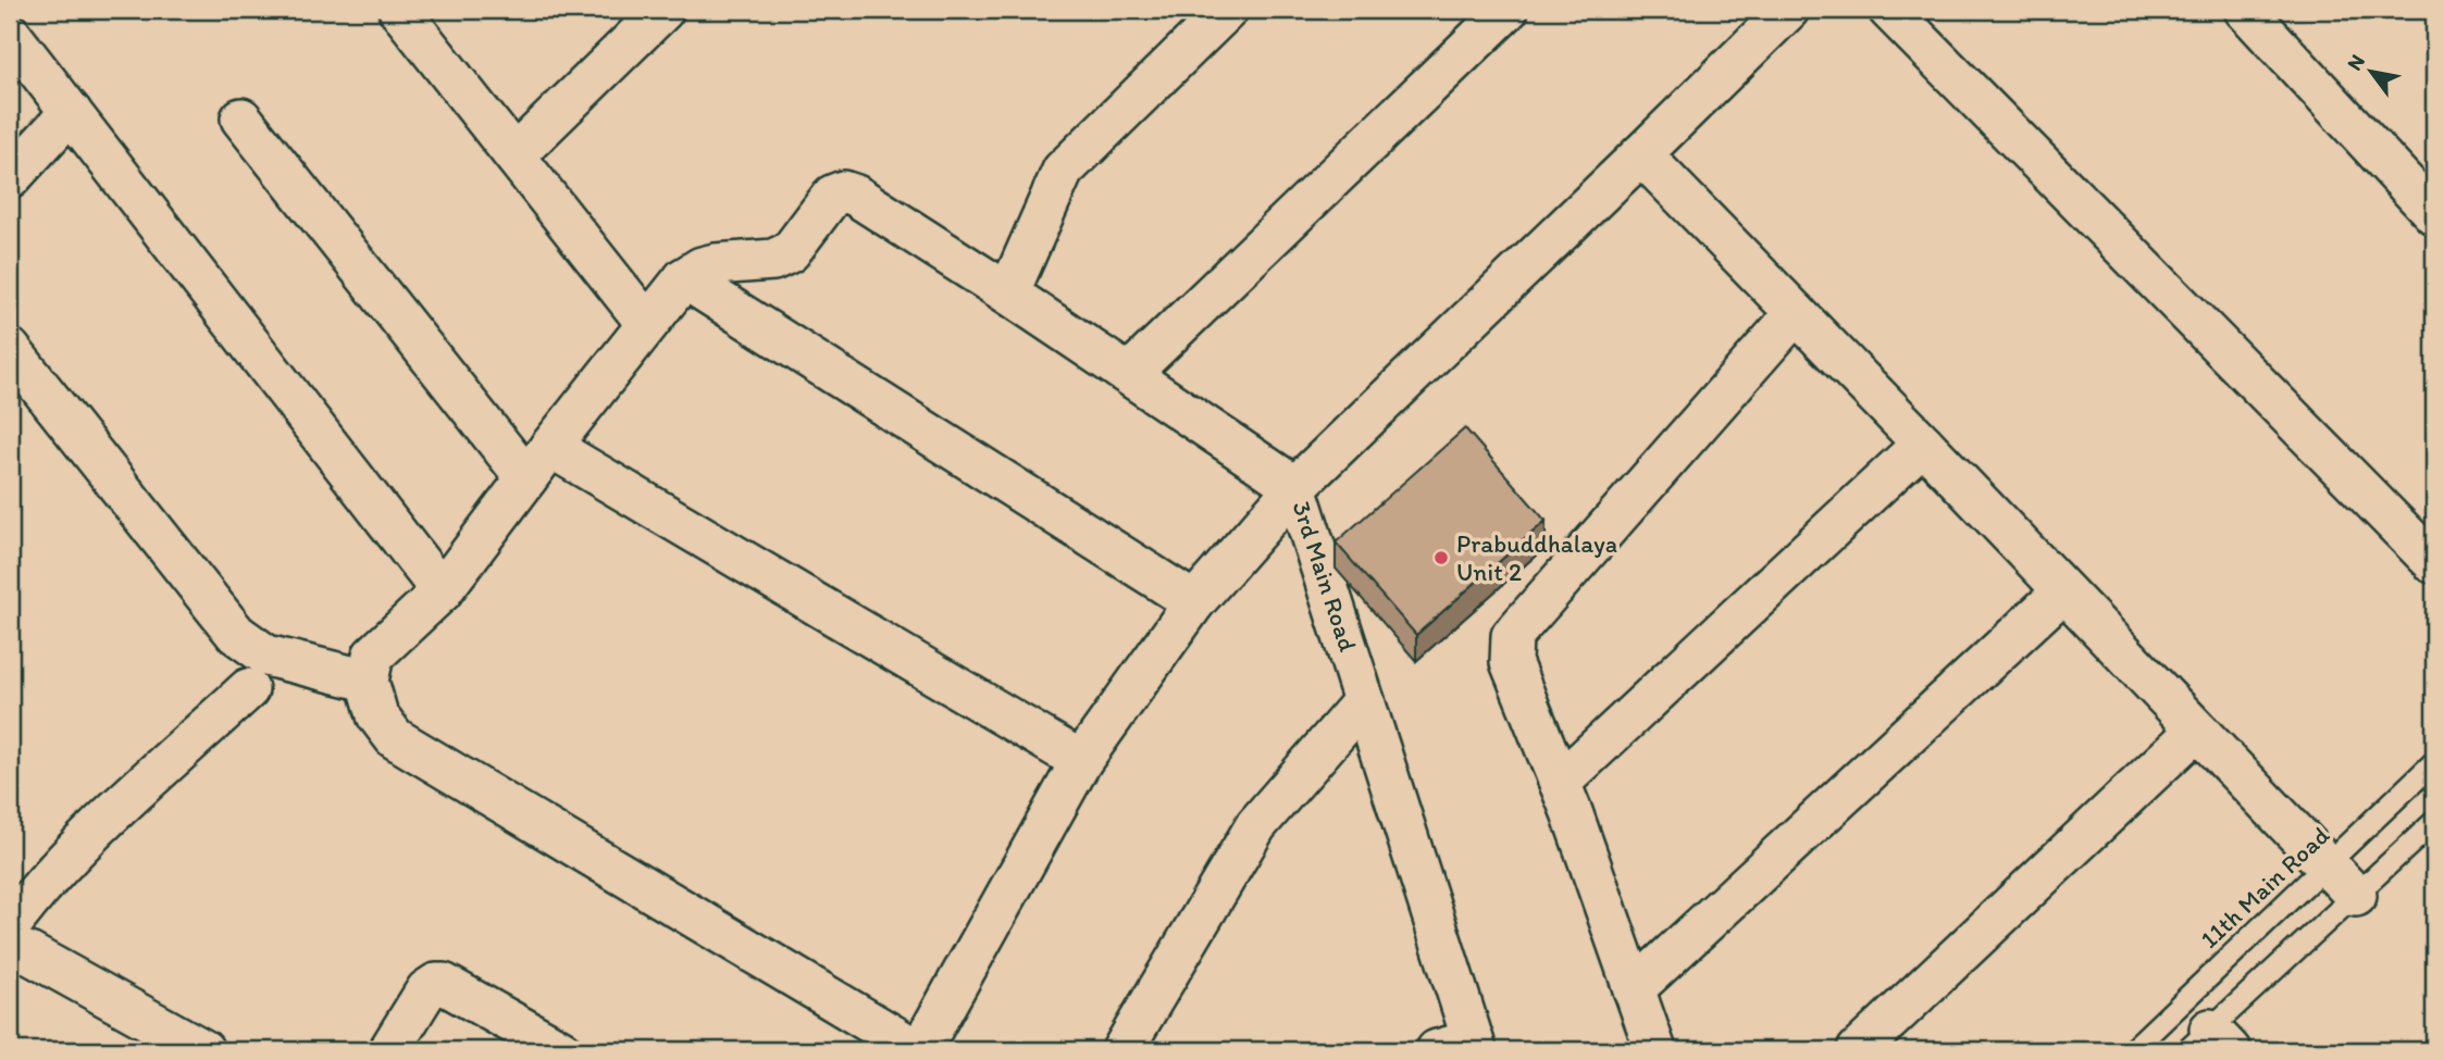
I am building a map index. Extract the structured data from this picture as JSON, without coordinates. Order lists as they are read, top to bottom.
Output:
{
  "streets": {
    "street": ["3rd Main Road"],
    "lane": ["11th Main Road"]
  },
  "places": ["Prabuddhalaya Unit 2"],
  "north": "top left"
}
